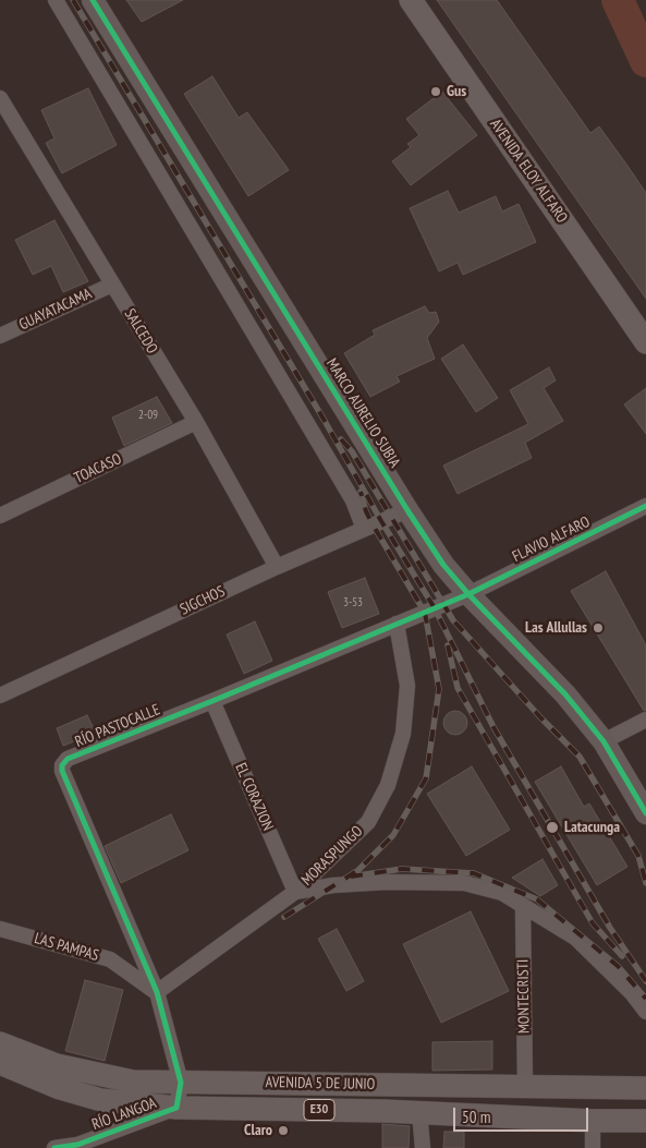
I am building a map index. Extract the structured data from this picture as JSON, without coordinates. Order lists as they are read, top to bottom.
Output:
{
  "streets": {
    "main road": ["AVENIDA ELOY ALFARO", "AVENIDA 5 DE JUNIO", "E30"],
    "street": [
      "GUAYATACAMA",
      "SALCEDO",
      "MARCO AURELIO SUBIA",
      "TOACASO",
      "FLAVIO ALFARO",
      "SIGCHOS",
      "RÍO PASTOCALLE",
      "EL CORAZION",
      "MORASPUNGO",
      "LAS PAMPAS",
      "MONTECRISTI",
      "RÍO LANGOA"
    ]
  },
  "crossings": [
    ["GUAYATACAMA", "SALCEDO"],
    ["SALCEDO", "TOACASO"],
    ["SALCEDO", "SIGCHOS"],
    ["MARCO AURELIO SUBIA", "FLAVIO ALFARO"],
    ["MARCO AURELIO SUBIA", "SIGCHOS"],
    ["MARCO AURELIO SUBIA", "RÍO PASTOCALLE"],
    ["FLAVIO ALFARO", "RÍO PASTOCALLE"],
    ["RÍO PASTOCALLE", "EL CORAZION"],
    ["RÍO PASTOCALLE", "MORASPUNGO"],
    ["RÍO PASTOCALLE", "LAS PAMPAS"],
    ["RÍO PASTOCALLE", "AVENIDA 5 DE JUNIO"],
    ["RÍO PASTOCALLE", "RÍO LANGOA"],
    ["EL CORAZION", "MORASPUNGO"],
    ["MORASPUNGO", "LAS PAMPAS"],
    ["MONTECRISTI", "AVENIDA 5 DE JUNIO"],
    ["AVENIDA 5 DE JUNIO", "RÍO LANGOA"]
  ],
  "places": [
    "Gus",
    "Las Allullas",
    "Latacunga",
    "Claro"
  ],
  "house_numbers": ["2-09", "3-53"],
  "scale_bar": "50 m"
}
